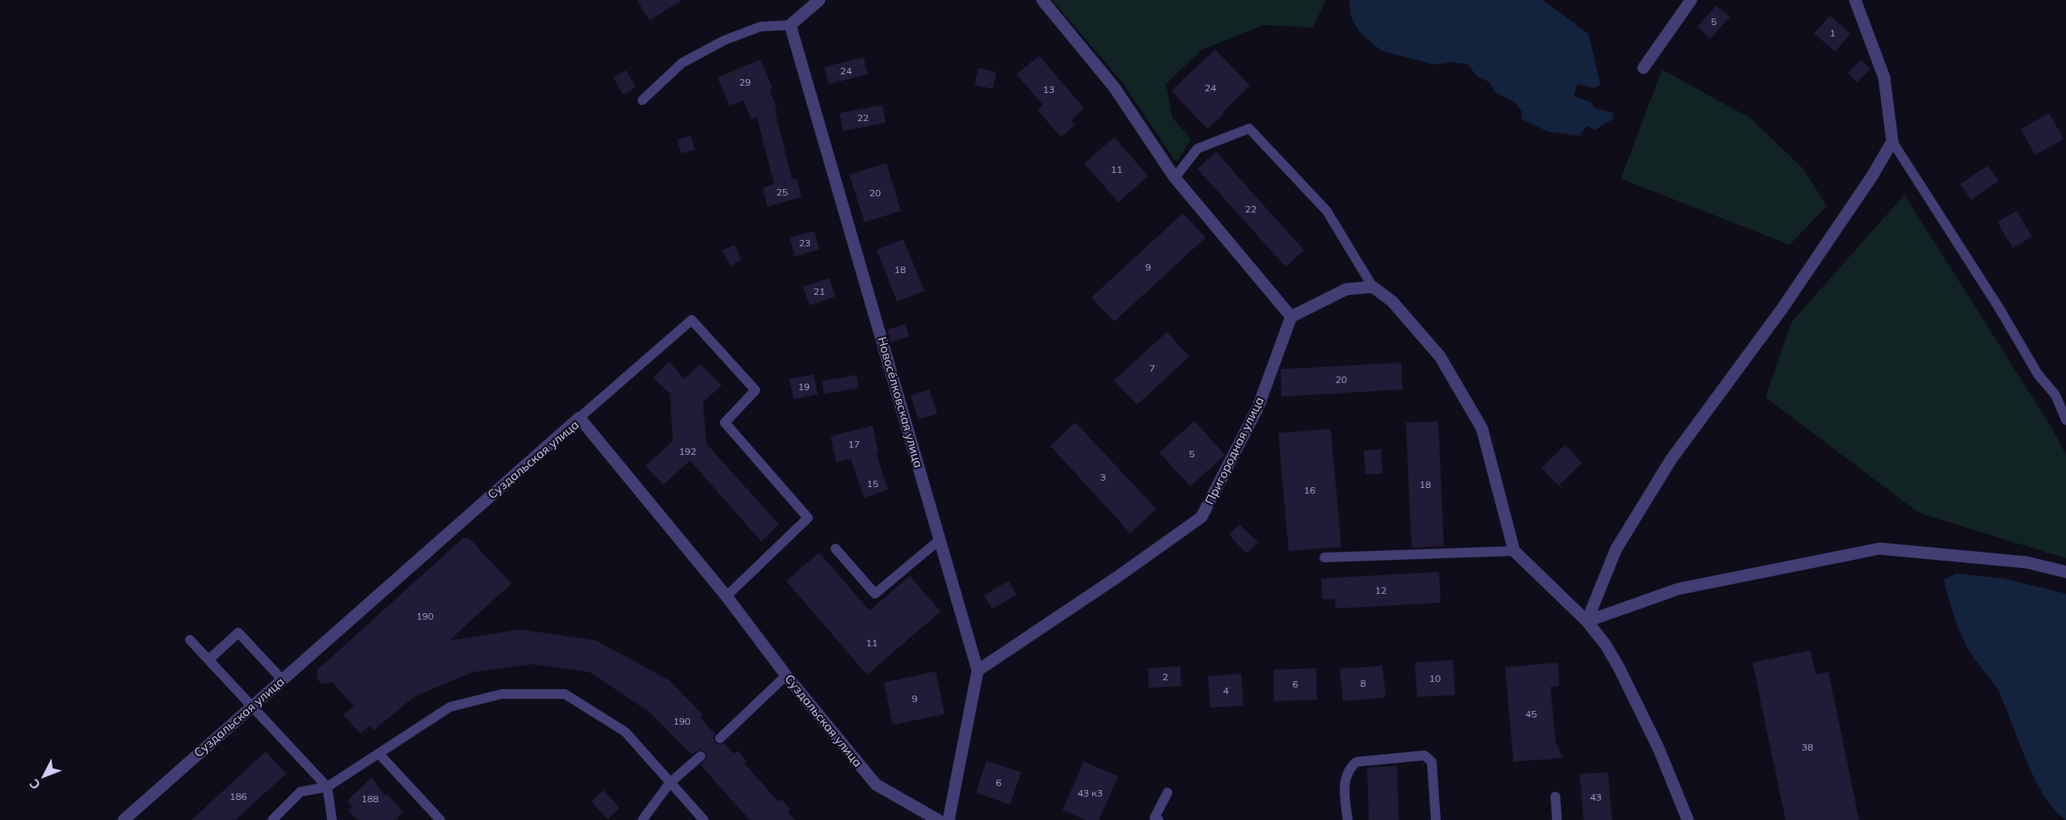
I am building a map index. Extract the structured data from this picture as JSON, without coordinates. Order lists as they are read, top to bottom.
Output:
{
  "streets": {
    "street": ["Новосёлковская улица", "Пригородная улица", "Суздальская улица"]
  },
  "crossings": [
    ["Новосёлковская улица", "Пригородная улица"]
  ],
  "house_numbers": [
    "5",
    "1",
    "24",
    "29",
    "24",
    "13",
    "22",
    "11",
    "25",
    "20",
    "22",
    "23",
    "9",
    "18",
    "21",
    "7",
    "20",
    "19",
    "17",
    "192",
    "5",
    "3",
    "15",
    "18",
    "16",
    "12",
    "190",
    "11",
    "2",
    "10",
    "8",
    "6",
    "4",
    "9",
    "45",
    "190",
    "38",
    "6",
    "43 к3",
    "186",
    "43",
    "188"
  ],
  "north": "bottom left"
}
